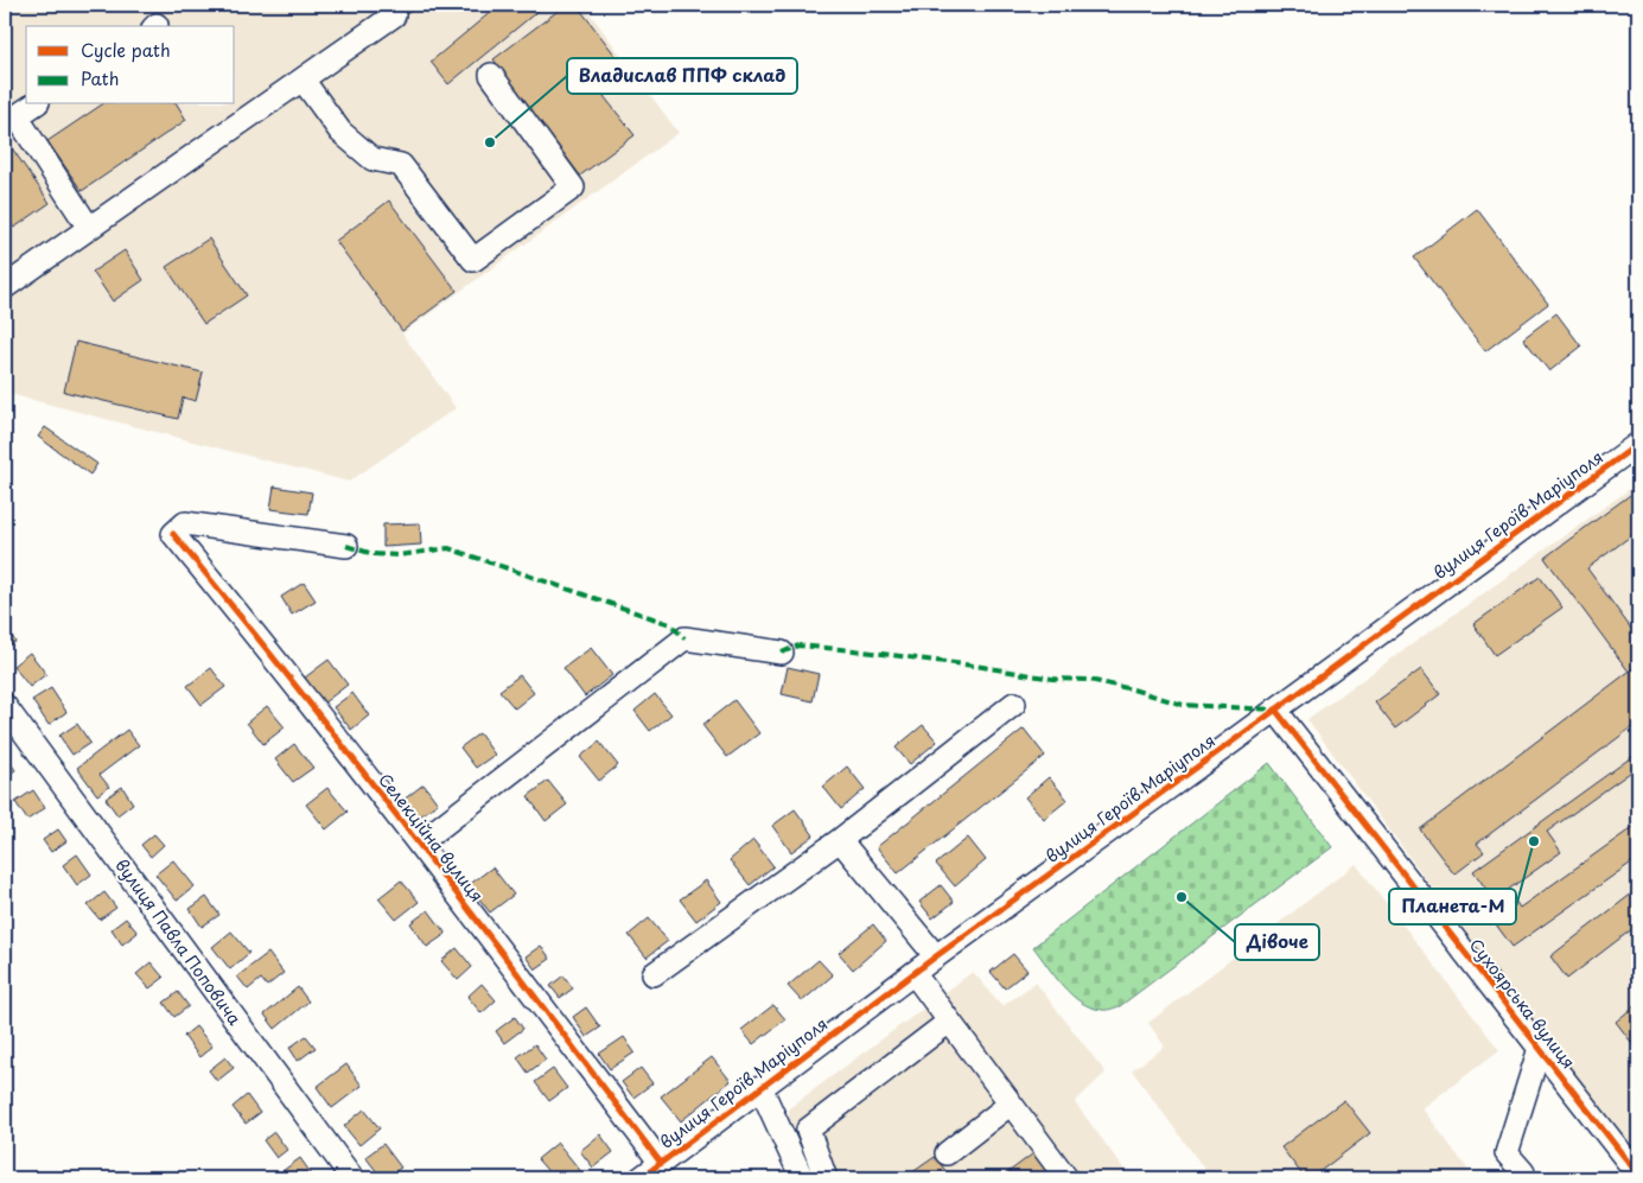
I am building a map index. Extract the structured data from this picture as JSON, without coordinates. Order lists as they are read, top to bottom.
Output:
{
  "streets": {
    "street": [
      "вулиця Героїв Маріуполя",
      "Селекційна вулиця",
      "вулиця Павла Поповича",
      "Сухоярська вулиця"
    ]
  },
  "crossings": [
    ["вулиця Героїв Маріуполя", "Селекційна вулиця"],
    ["вулиця Героїв Маріуполя", "Сухоярська вулиця"]
  ],
  "places": ["Владислав ППФ склад", "Планета-М", "Дівоче"],
  "legend": ["Cycle path", "Path"]
}
